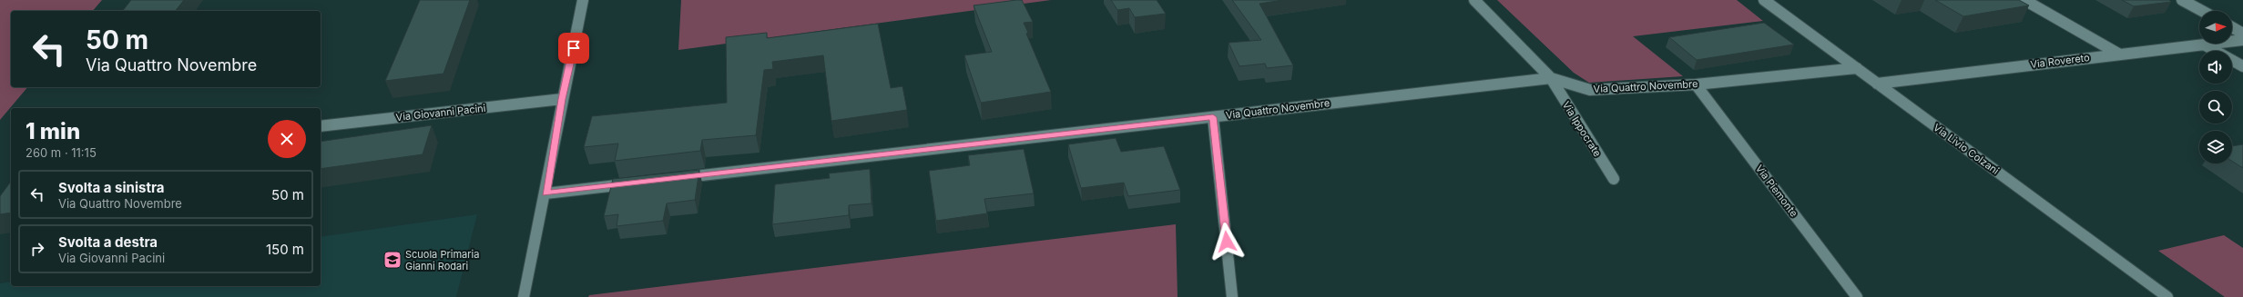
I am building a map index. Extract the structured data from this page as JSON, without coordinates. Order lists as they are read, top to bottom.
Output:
{
  "streets": {
    "street": [
      "Via Rovereto",
      "Via Quattro Novembre",
      "Via Giovanni Pacini",
      "Via Ippocrate",
      "Via Livio Colzani",
      "Via Piemonte"
    ]
  },
  "crossings": [
    ["Via Rovereto", "Via Livio Colzani"],
    ["Via Quattro Novembre", "Via Ippocrate"],
    ["Via Quattro Novembre", "Via Livio Colzani"],
    ["Via Quattro Novembre", "Via Piemonte"]
  ],
  "places": {
    "school or university": ["Scuola Primaria Gianni Rodari"]
  },
  "north": "right",
  "page": {
    "turn": ["50 m", "Via Quattro Novembre"],
    "heading": ["1 min", "260 m · 11:15"],
    "list": [
      {
        "name": "Svolta a sinistra",
        "note": "Via Quattro Novembre",
        "value": "50 m"
      },
      {
        "name": "Svolta a destra",
        "note": "Via Giovanni Pacini",
        "value": "150 m"
      }
    ]
  }
}
